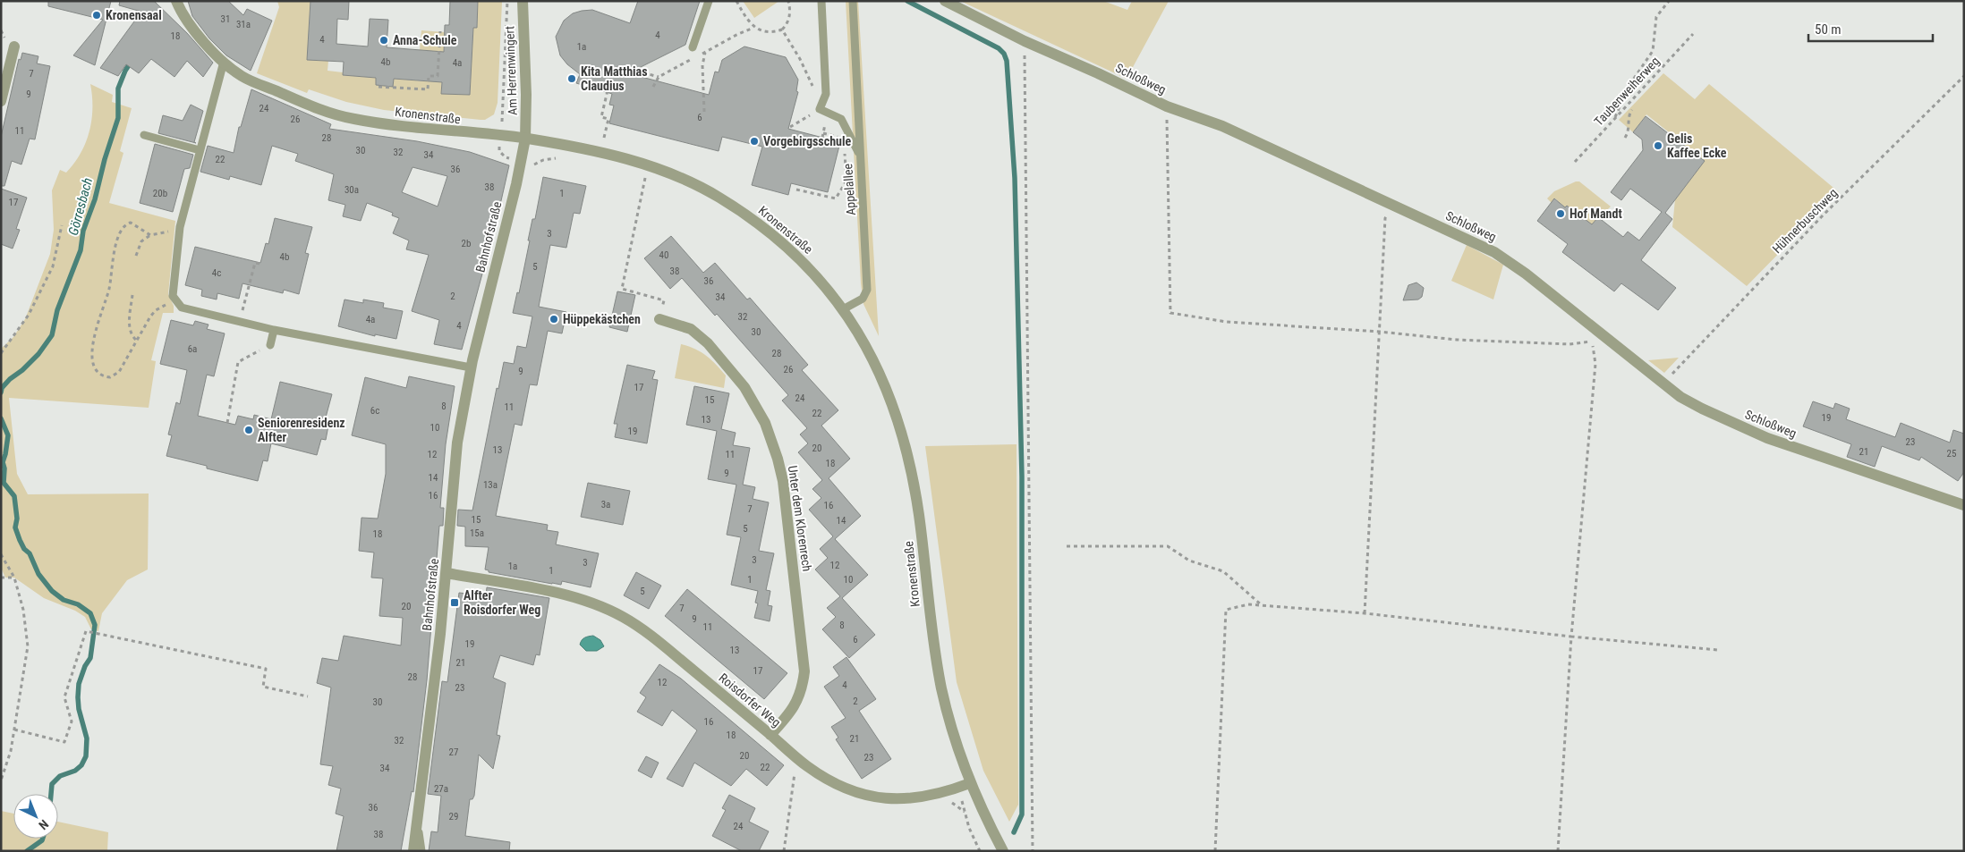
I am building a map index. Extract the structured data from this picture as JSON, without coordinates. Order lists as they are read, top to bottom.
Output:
{
  "streets": {
    "street": [
      "Am Herrenwingert",
      "Schloßweg",
      "Kronenstraße",
      "Bahnhofstraße",
      "Unter dem Klorenrech",
      "Roisdorfer Weg"
    ],
    "lane": ["Appelallee"],
    "path": ["Taubenweiherweg", "Hühnerbuschweg"]
  },
  "crossings": [
    ["Am Herrenwingert", "Kronenstraße"],
    ["Am Herrenwingert", "Bahnhofstraße"],
    ["Schloßweg", "Hühnerbuschweg"],
    ["Kronenstraße", "Appelallee"],
    ["Kronenstraße", "Bahnhofstraße"],
    ["Kronenstraße", "Roisdorfer Weg"],
    ["Bahnhofstraße", "Roisdorfer Weg"],
    ["Unter dem Klorenrech", "Roisdorfer Weg"]
  ],
  "water": ["Görresbach"],
  "places": {
    "other": [
      "Kronensaal",
      "Anna-Schule",
      "Kita Matthias Claudius",
      "Vorgebirgsschule",
      "Gelis Kaffee Ecke",
      "Hof Mandt",
      "Hüppekästchen",
      "Seniorenresidenz Alfter"
    ],
    "transit": ["Alfter Roisdorfer Weg"]
  },
  "house_numbers": [
    "31",
    "31a",
    "4",
    "18",
    "4",
    "1a",
    "4b",
    "4a",
    "7",
    "9",
    "24",
    "6",
    "26",
    "11",
    "28",
    "30",
    "32",
    "34",
    "22",
    "36",
    "38",
    "30a",
    "20b",
    "1",
    "17",
    "3",
    "2b",
    "40",
    "4b",
    "5",
    "38",
    "4c",
    "36",
    "2",
    "34",
    "32",
    "4a",
    "4",
    "30",
    "6a",
    "28",
    "26",
    "9",
    "17",
    "24",
    "15",
    "8",
    "11",
    "6c",
    "22",
    "19",
    "13",
    "10",
    "19",
    "23",
    "20",
    "13",
    "21",
    "25",
    "12",
    "11",
    "18",
    "9",
    "14",
    "13a",
    "16",
    "3a",
    "16",
    "7",
    "15",
    "14",
    "5",
    "15a",
    "18",
    "3",
    "3",
    "12",
    "1a",
    "1",
    "1",
    "10",
    "5",
    "20",
    "7",
    "9",
    "8",
    "11",
    "6",
    "19",
    "13",
    "21",
    "17",
    "28",
    "12",
    "4",
    "23",
    "2",
    "30",
    "16",
    "18",
    "21",
    "32",
    "27",
    "20",
    "23",
    "22",
    "34",
    "27a",
    "36",
    "29",
    "24",
    "38"
  ],
  "scale_bar": "50 m",
  "north": "bottom right"
}
